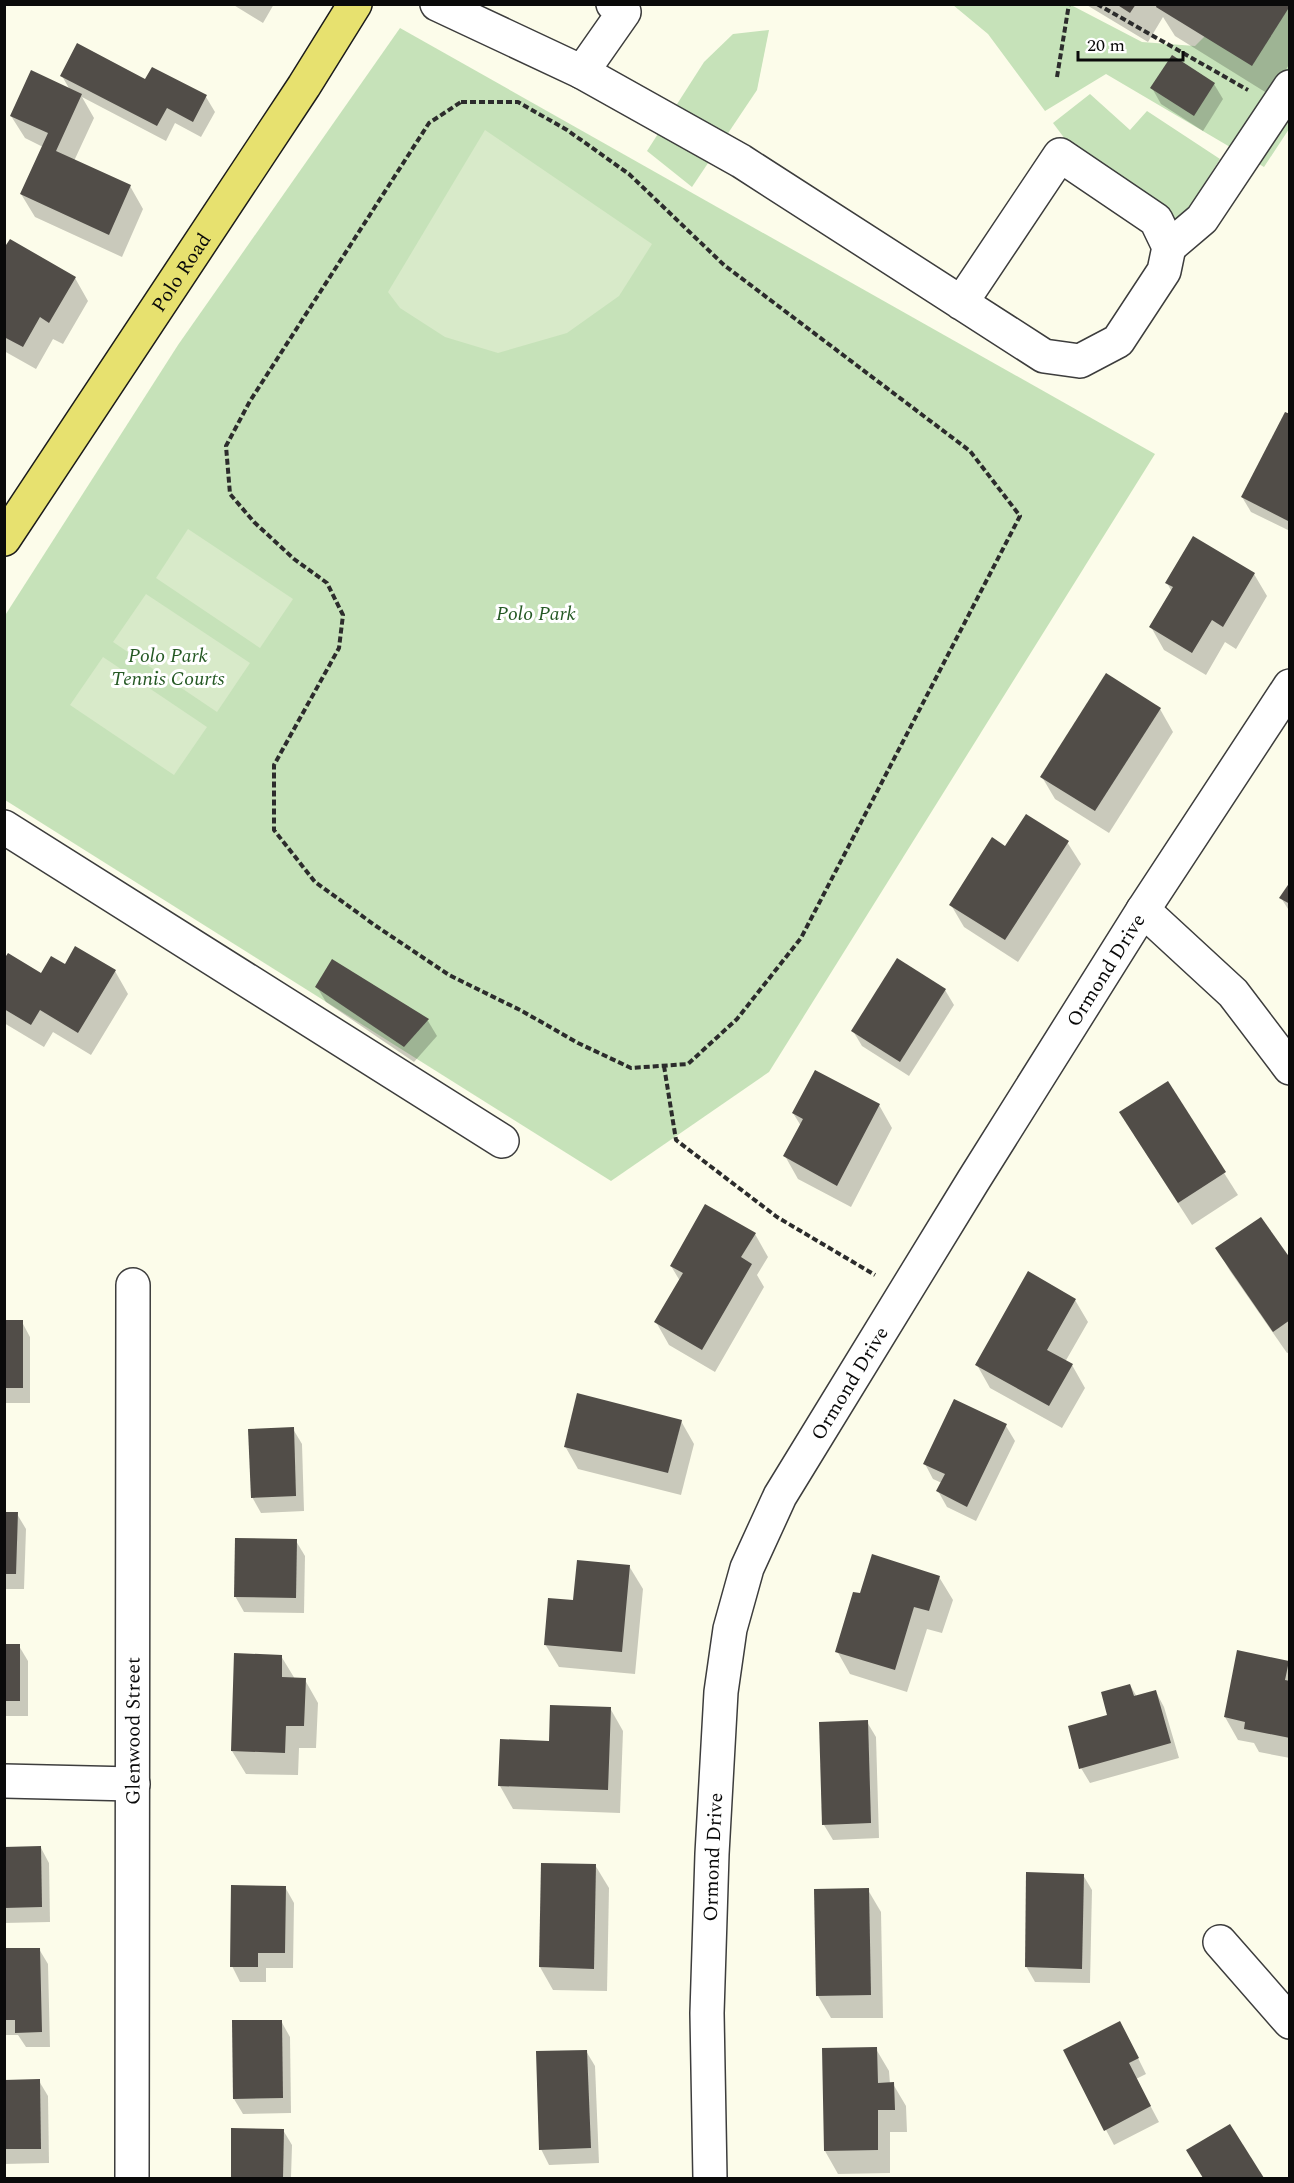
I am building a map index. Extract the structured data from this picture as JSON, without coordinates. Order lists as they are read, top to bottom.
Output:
{
  "streets": {
    "main road": ["Polo Road"],
    "street": ["Ormond Drive", "Glenwood Street"]
  },
  "parks": ["Polo Park", "Polo Park Tennis Courts"],
  "scale_bar": "20 m"
}
